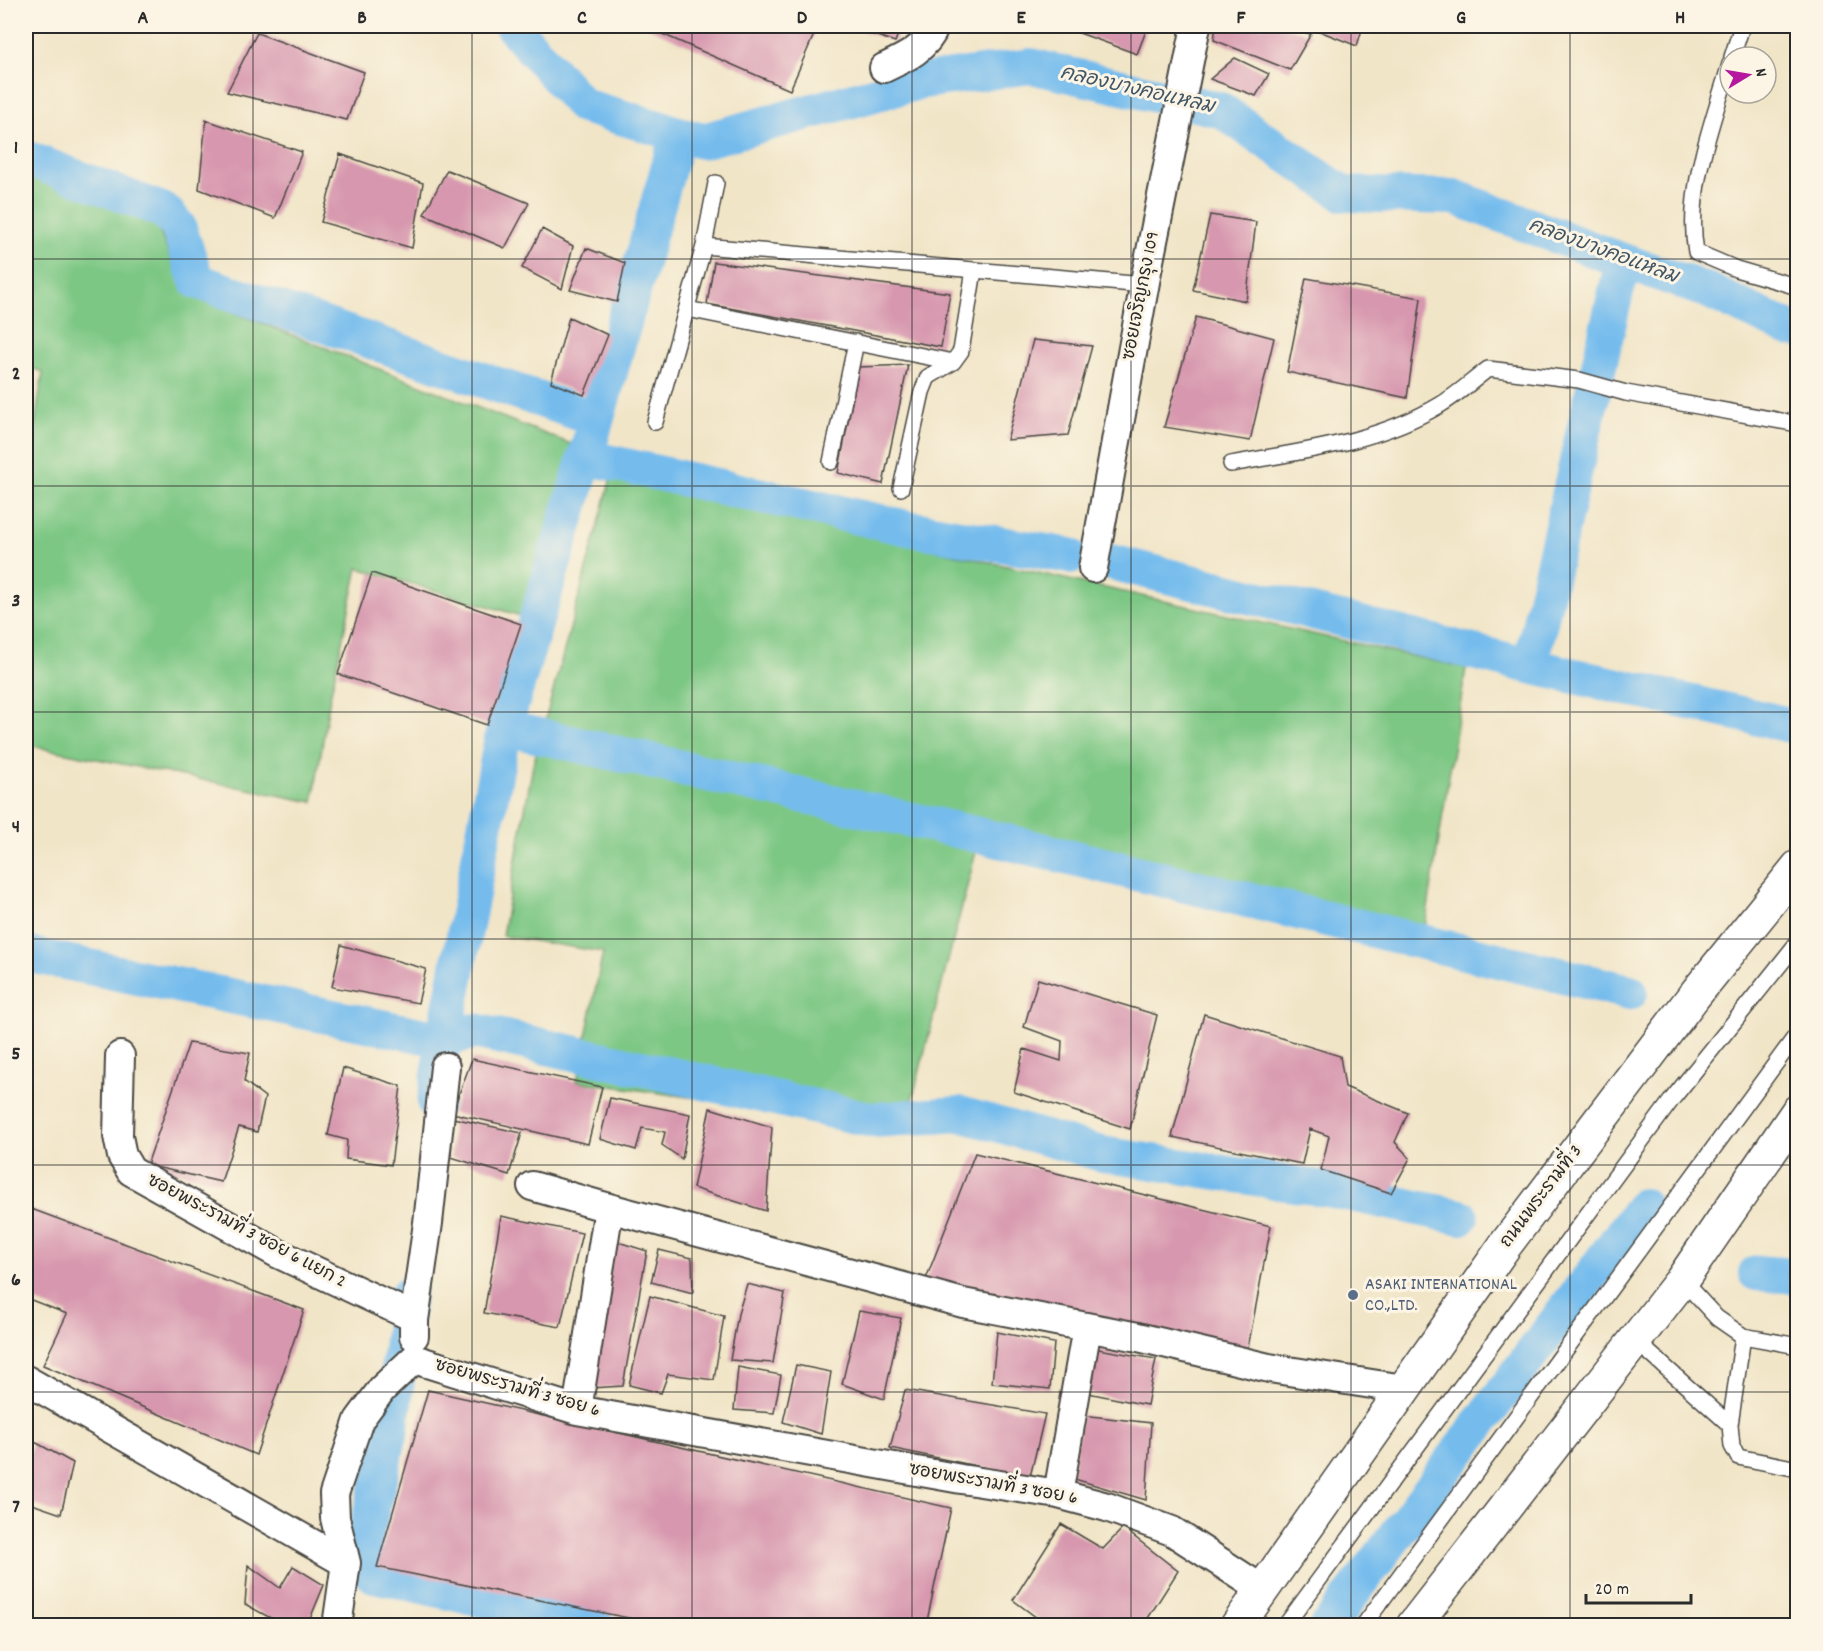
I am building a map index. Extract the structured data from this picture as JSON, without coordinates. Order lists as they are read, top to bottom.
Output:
{
  "streets": {
    "main road": ["ถนนพระรามที่ 3"],
    "street": ["ซอยเจริญกรุง 109", "ซอยพระรามที่ 3 ซอย 6 แยก 2", "ซอยพระรามที่ 3 ซอย 6"]
  },
  "crossings": [
    ["ถนนพระรามที่ 3", "ซอยพระรามที่ 3 ซอย 6"]
  ],
  "water": ["คลองบางคอแหลม"],
  "places": ["ASAKI INTERNATIONAL CO.,LTD."],
  "scale_bar": "20 m",
  "north": "right",
  "grid": {
    "columns": [
      "A",
      "B",
      "C",
      "D",
      "E",
      "F",
      "G",
      "H"
    ],
    "rows": [
      "1",
      "2",
      "3",
      "4",
      "5",
      "6",
      "7"
    ]
  }
}
